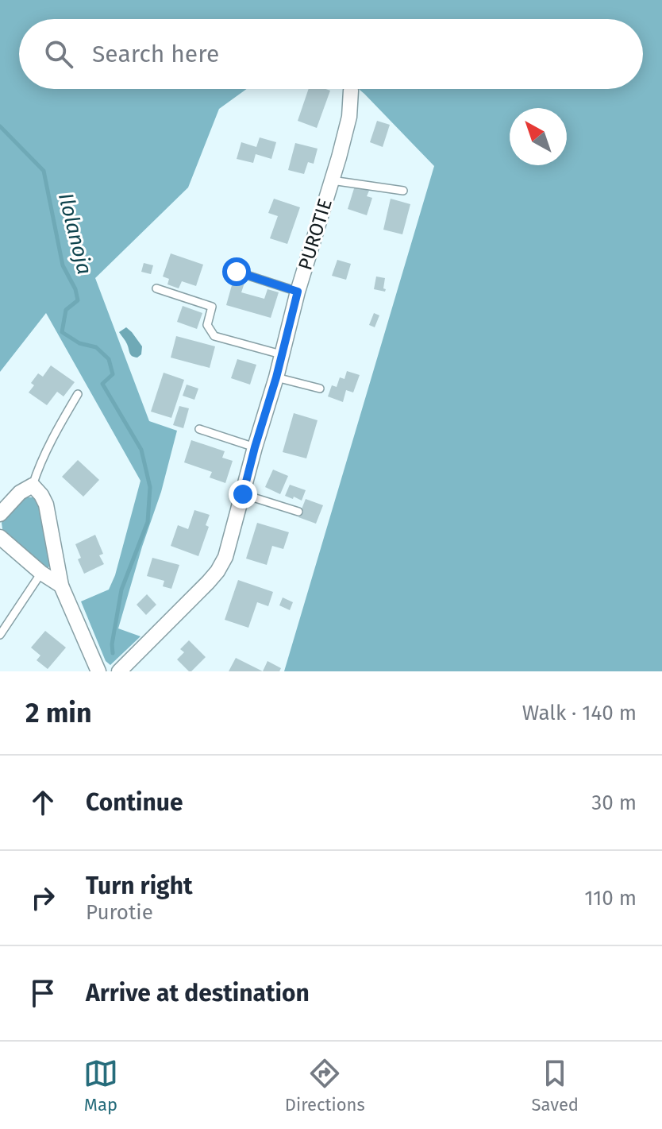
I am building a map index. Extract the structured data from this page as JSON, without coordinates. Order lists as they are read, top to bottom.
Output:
{
  "streets": {
    "street": ["PUROTIE"]
  },
  "water": ["Ilolanoja"],
  "north": "top left",
  "page": {
    "search": "Search here",
    "heading": ["2 min", "Walk · 140 m"],
    "list": [
      ["Continue", "30 m"],
      ["Turn right", "Purotie", "110 m"],
      "Arrive at destination"
    ],
    "nav": ["Map", "Directions", "Saved"]
  }
}
